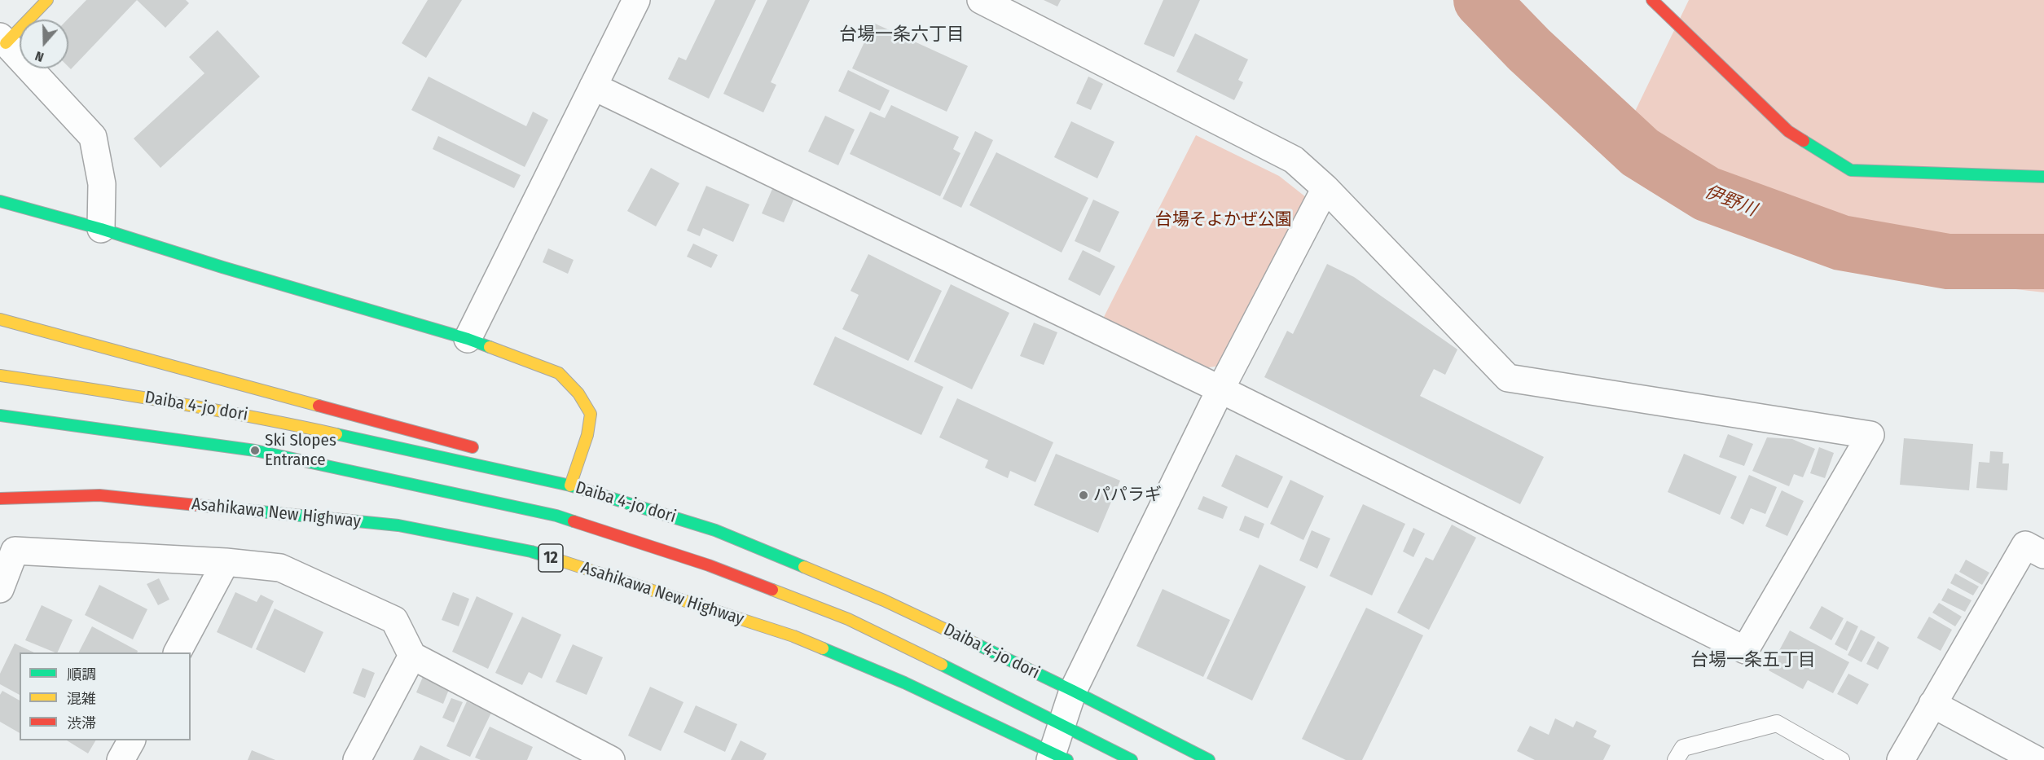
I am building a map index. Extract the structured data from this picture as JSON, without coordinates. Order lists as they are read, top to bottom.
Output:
{
  "streets": {
    "main road": ["Daiba 4-jo dori", "Asahikawa New Highway", "12"]
  },
  "districts": ["台場一条六丁目", "台場一条五丁目"],
  "water": ["伊野川"],
  "parks": ["台場そよかぜ公園"],
  "places": ["Ski Slopes Entrance", "パパラギ"],
  "legend": ["順調", "混雑", "渋滞"],
  "north": "bottom"
}
